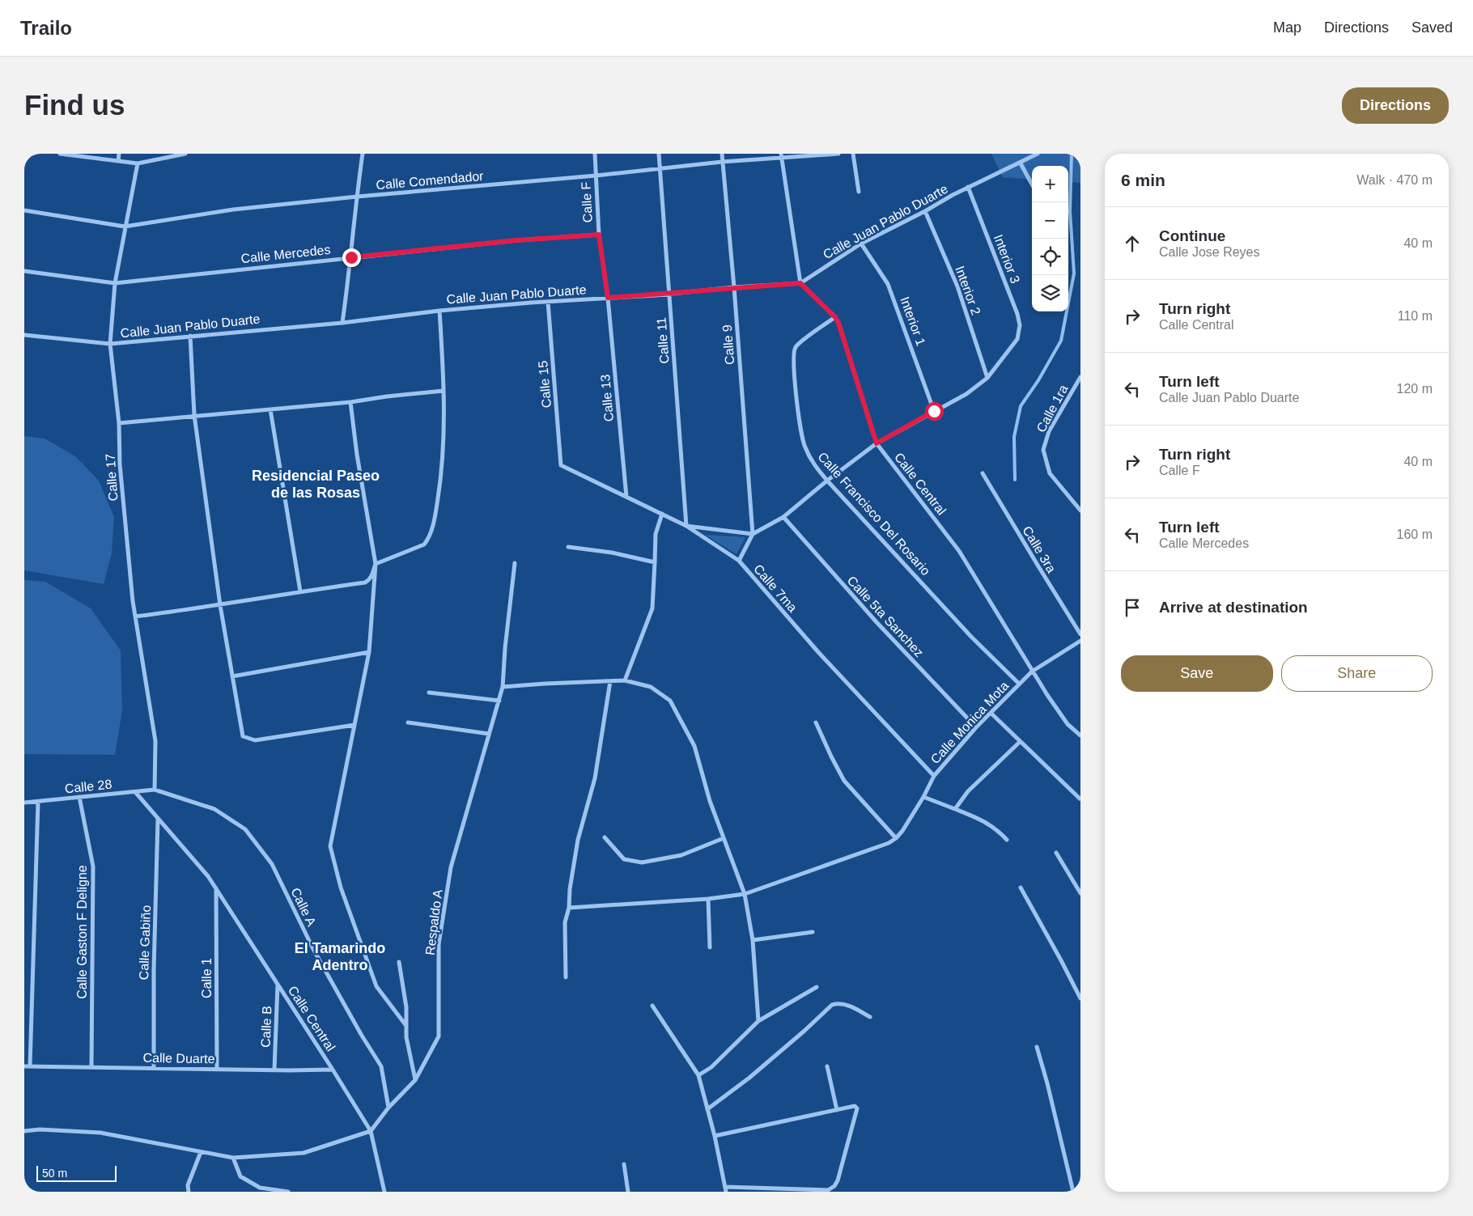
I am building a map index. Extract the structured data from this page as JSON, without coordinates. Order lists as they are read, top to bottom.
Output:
{
  "streets": {
    "street": [
      "Calle Comendador",
      "Calle F",
      "Calle Juan Pablo Duarte",
      "Calle Mercedes",
      "Interior 3",
      "Interior 2",
      "Interior 1",
      "Calle 11",
      "Calle 9",
      "Calle 15",
      "Calle 13",
      "Calle 1ra",
      "Calle 17",
      "Calle Central",
      "Calle Francisco Del Rosario",
      "Calle 3ra",
      "Calle 7ma",
      "Calle 5ta Sanchez",
      "Calle Monica Mota",
      "Calle 28",
      "Calle A",
      "Respaldo A",
      "Calle Gaston F Deligne",
      "Calle Gabiño",
      "Calle 1",
      "Calle B",
      "Calle Duarte"
    ]
  },
  "crossings": [
    ["Calle Comendador", "Calle F"],
    ["Calle Comendador", "Calle 11"],
    ["Calle Comendador", "Calle 9"],
    ["Calle Comendador", "Calle 17"],
    ["Calle F", "Calle Juan Pablo Duarte"],
    ["Calle F", "Calle Mercedes"],
    ["Calle F", "Calle 13"],
    ["Calle Juan Pablo Duarte", "Interior 3"],
    ["Calle Juan Pablo Duarte", "Interior 2"],
    ["Calle Juan Pablo Duarte", "Interior 1"],
    ["Calle Juan Pablo Duarte", "Calle 11"],
    ["Calle Juan Pablo Duarte", "Calle 9"],
    ["Calle Juan Pablo Duarte", "Calle 15"],
    ["Calle Juan Pablo Duarte", "Calle 13"],
    ["Calle Juan Pablo Duarte", "Calle 17"],
    ["Calle Juan Pablo Duarte", "Calle Central"],
    ["Calle Mercedes", "Calle 17"],
    ["Interior 3", "Interior 2"],
    ["Calle 11", "Calle 7ma"],
    ["Calle 15", "Calle 7ma"],
    ["Calle 13", "Calle 7ma"],
    ["Calle 17", "Calle 28"],
    ["Calle 17", "Calle A"],
    ["Calle Central", "Calle Francisco Del Rosario"],
    ["Calle Central", "Calle Monica Mota"],
    ["Calle Central", "Calle 28"],
    ["Calle Central", "Respaldo A"],
    ["Calle Central", "Calle Gabiño"],
    ["Calle Central", "Calle 1"],
    ["Calle Central", "Calle B"],
    ["Calle Central", "Calle Duarte"],
    ["Calle Francisco Del Rosario", "Calle Monica Mota"],
    ["Calle 7ma", "Calle Monica Mota"],
    ["Calle 5ta Sanchez", "Calle Monica Mota"],
    ["Calle 28", "Calle A"],
    ["Calle 28", "Calle Gaston F Deligne"],
    ["Calle A", "Respaldo A"],
    ["Calle Gaston F Deligne", "Calle Duarte"],
    ["Calle Gabiño", "Calle Duarte"],
    ["Calle 1", "Calle Duarte"],
    ["Calle B", "Calle Duarte"]
  ],
  "districts": ["Residencial Paseo de las Rosas", "El Tamarindo Adentro"],
  "scale_bar": "50 m",
  "page": {
    "header": "Trailo",
    "nav": ["Map", "Directions", "Saved"],
    "buttons": [
      "Directions",
      ["Save", "Share"]
    ],
    "title": "Find us",
    "heading": ["6 min", "Walk · 470 m"],
    "map_buttons": ["+", "−"],
    "list": [
      ["Continue", "Calle Jose Reyes", "40 m"],
      ["Turn right", "Calle Central", "110 m"],
      ["Turn left", "Calle Juan Pablo Duarte", "120 m"],
      ["Turn right", "Calle F", "40 m"],
      ["Turn left", "Calle Mercedes", "160 m"],
      "Arrive at destination"
    ],
    "scale": "50 m"
  }
}
